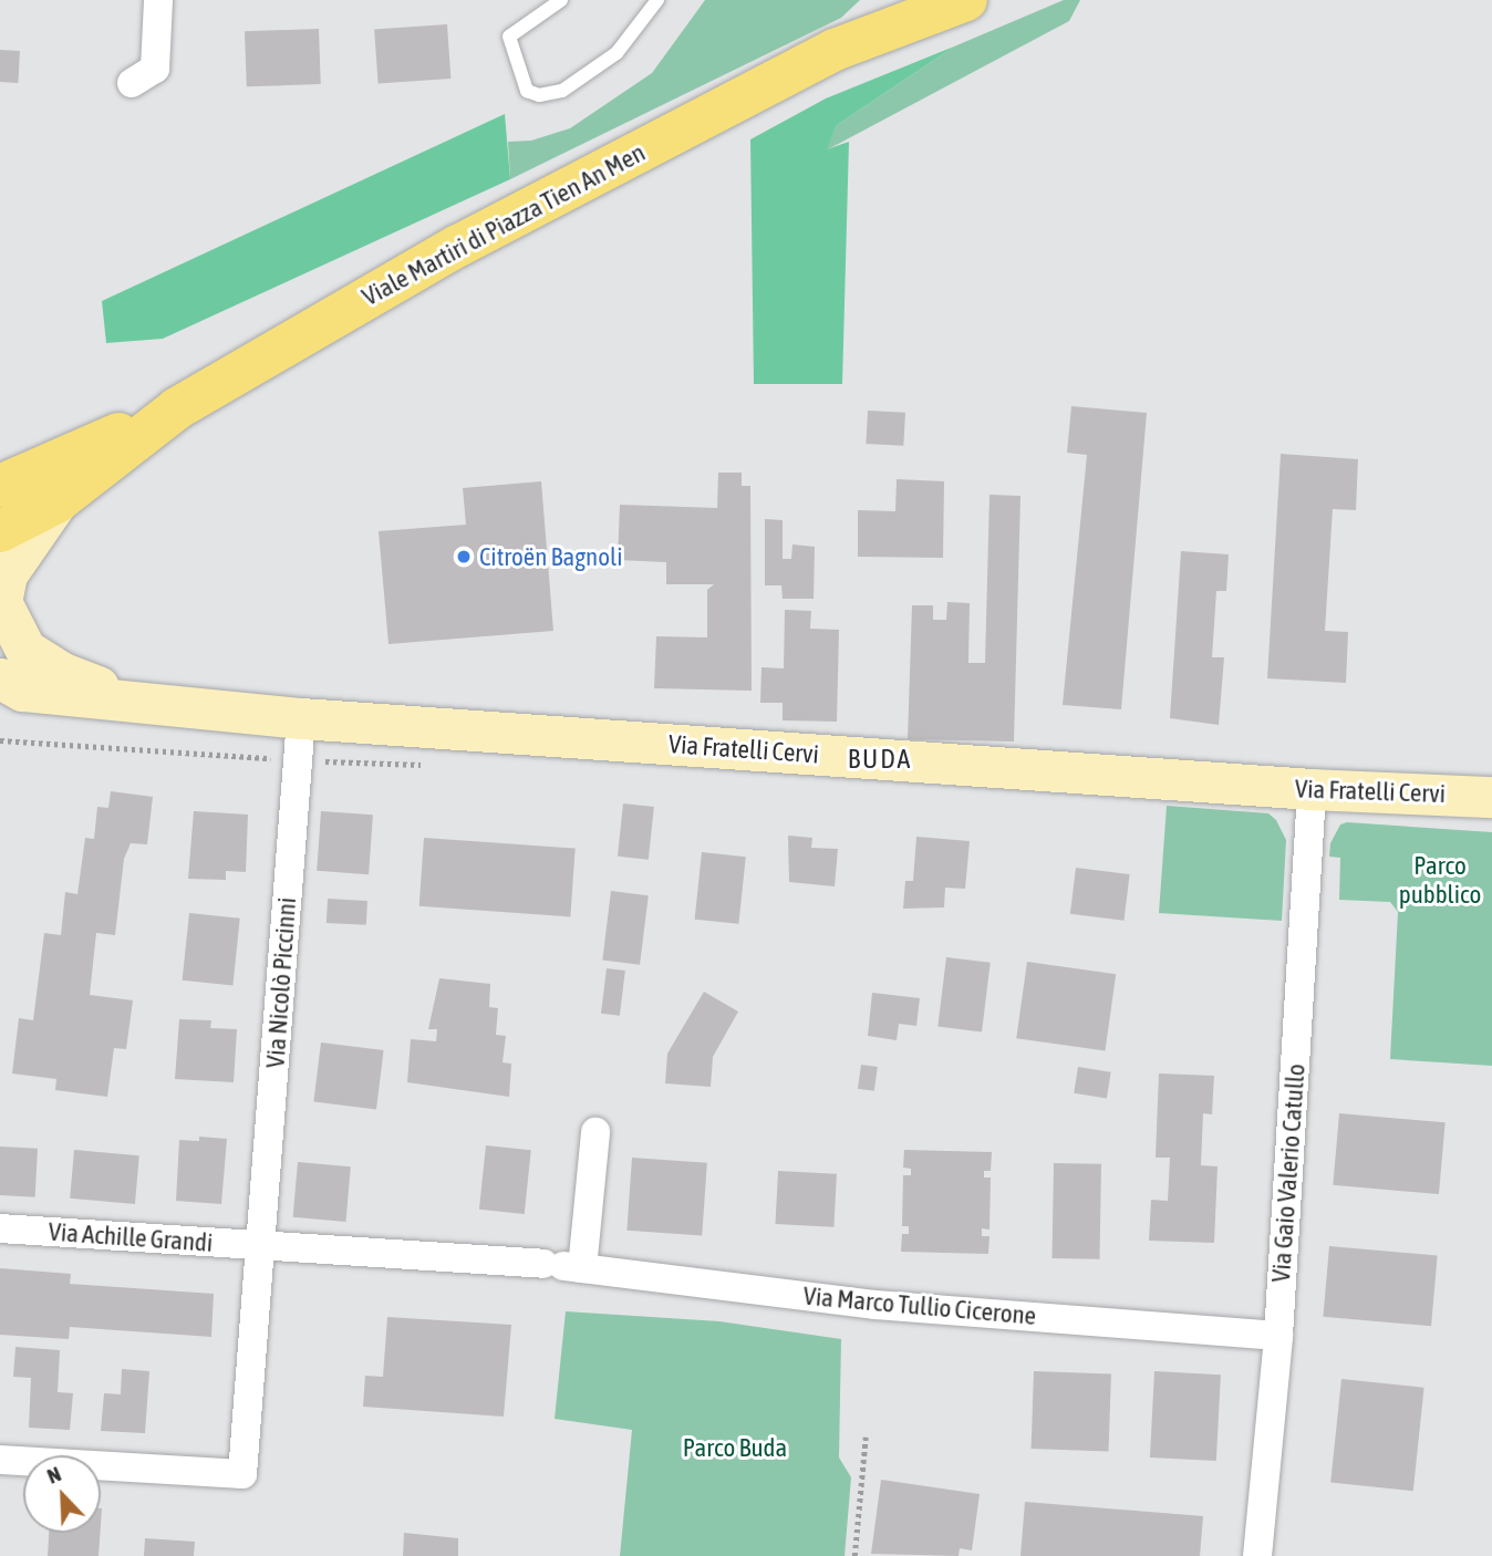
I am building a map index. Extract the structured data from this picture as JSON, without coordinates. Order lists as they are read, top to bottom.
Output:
{
  "streets": {
    "main road": ["Viale Martiri di Piazza Tien An Men", "Via Fratelli Cervi"],
    "street": [
      "Via Nicolò Piccinni",
      "Via Gaio Valerio Catullo",
      "Via Achille Grandi",
      "Via Marco Tullio Cicerone"
    ]
  },
  "crossings": [
    ["Viale Martiri di Piazza Tien An Men", "Via Fratelli Cervi"],
    ["Via Fratelli Cervi", "Via Nicolò Piccinni"],
    ["Via Fratelli Cervi", "Via Gaio Valerio Catullo"],
    ["Via Nicolò Piccinni", "Via Achille Grandi"],
    ["Via Gaio Valerio Catullo", "Via Marco Tullio Cicerone"]
  ],
  "districts": ["BUDA"],
  "parks": ["Parco pubblico", "Parco Buda"],
  "places": ["Citroën Bagnoli"],
  "north": "top left"
}
